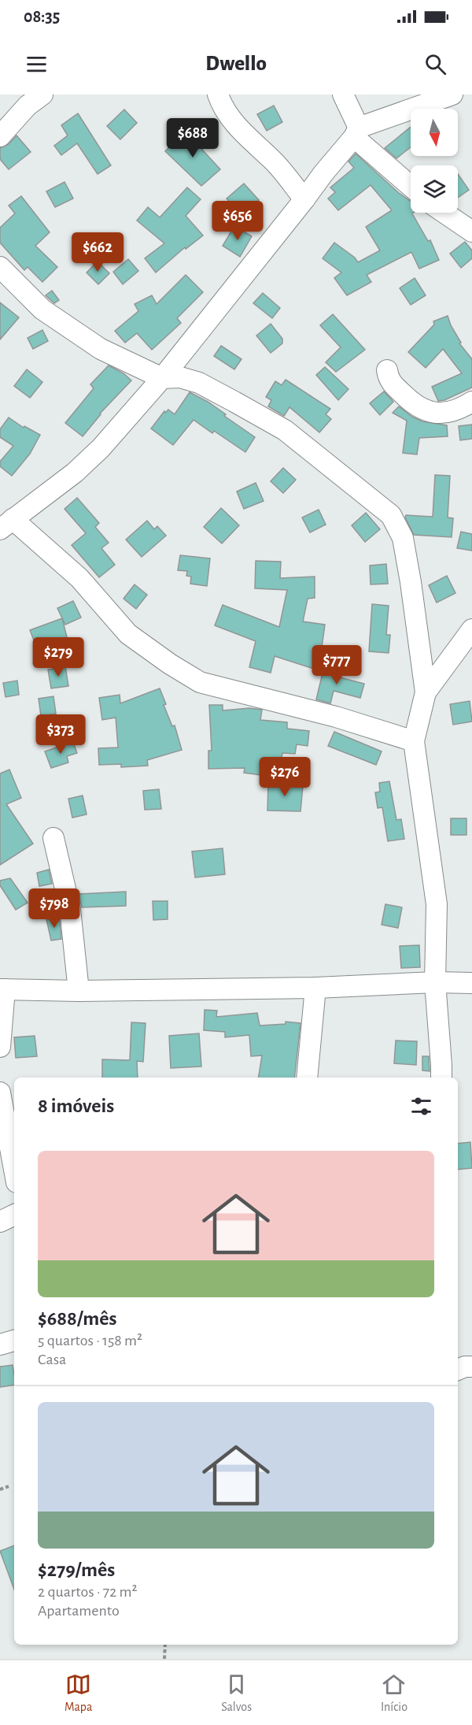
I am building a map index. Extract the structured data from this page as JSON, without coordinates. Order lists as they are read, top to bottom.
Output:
{
  "north": "bottom",
  "page": {
    "status": "08:35",
    "header": "Dwello",
    "price": [
      "$688",
      "$656",
      "$662",
      "$279",
      "$777",
      "$373",
      "$276",
      "$798"
    ],
    "heading": "8 imóveis",
    "list": [
      {
        "name": "$688/mês",
        "note": "5 quartos · 158 m² · Casa"
      },
      {
        "name": "$279/mês",
        "note": "2 quartos · 72 m² · Apartamento"
      }
    ],
    "tabs": ["Mapa", "Salvos", "Início"]
  }
}
